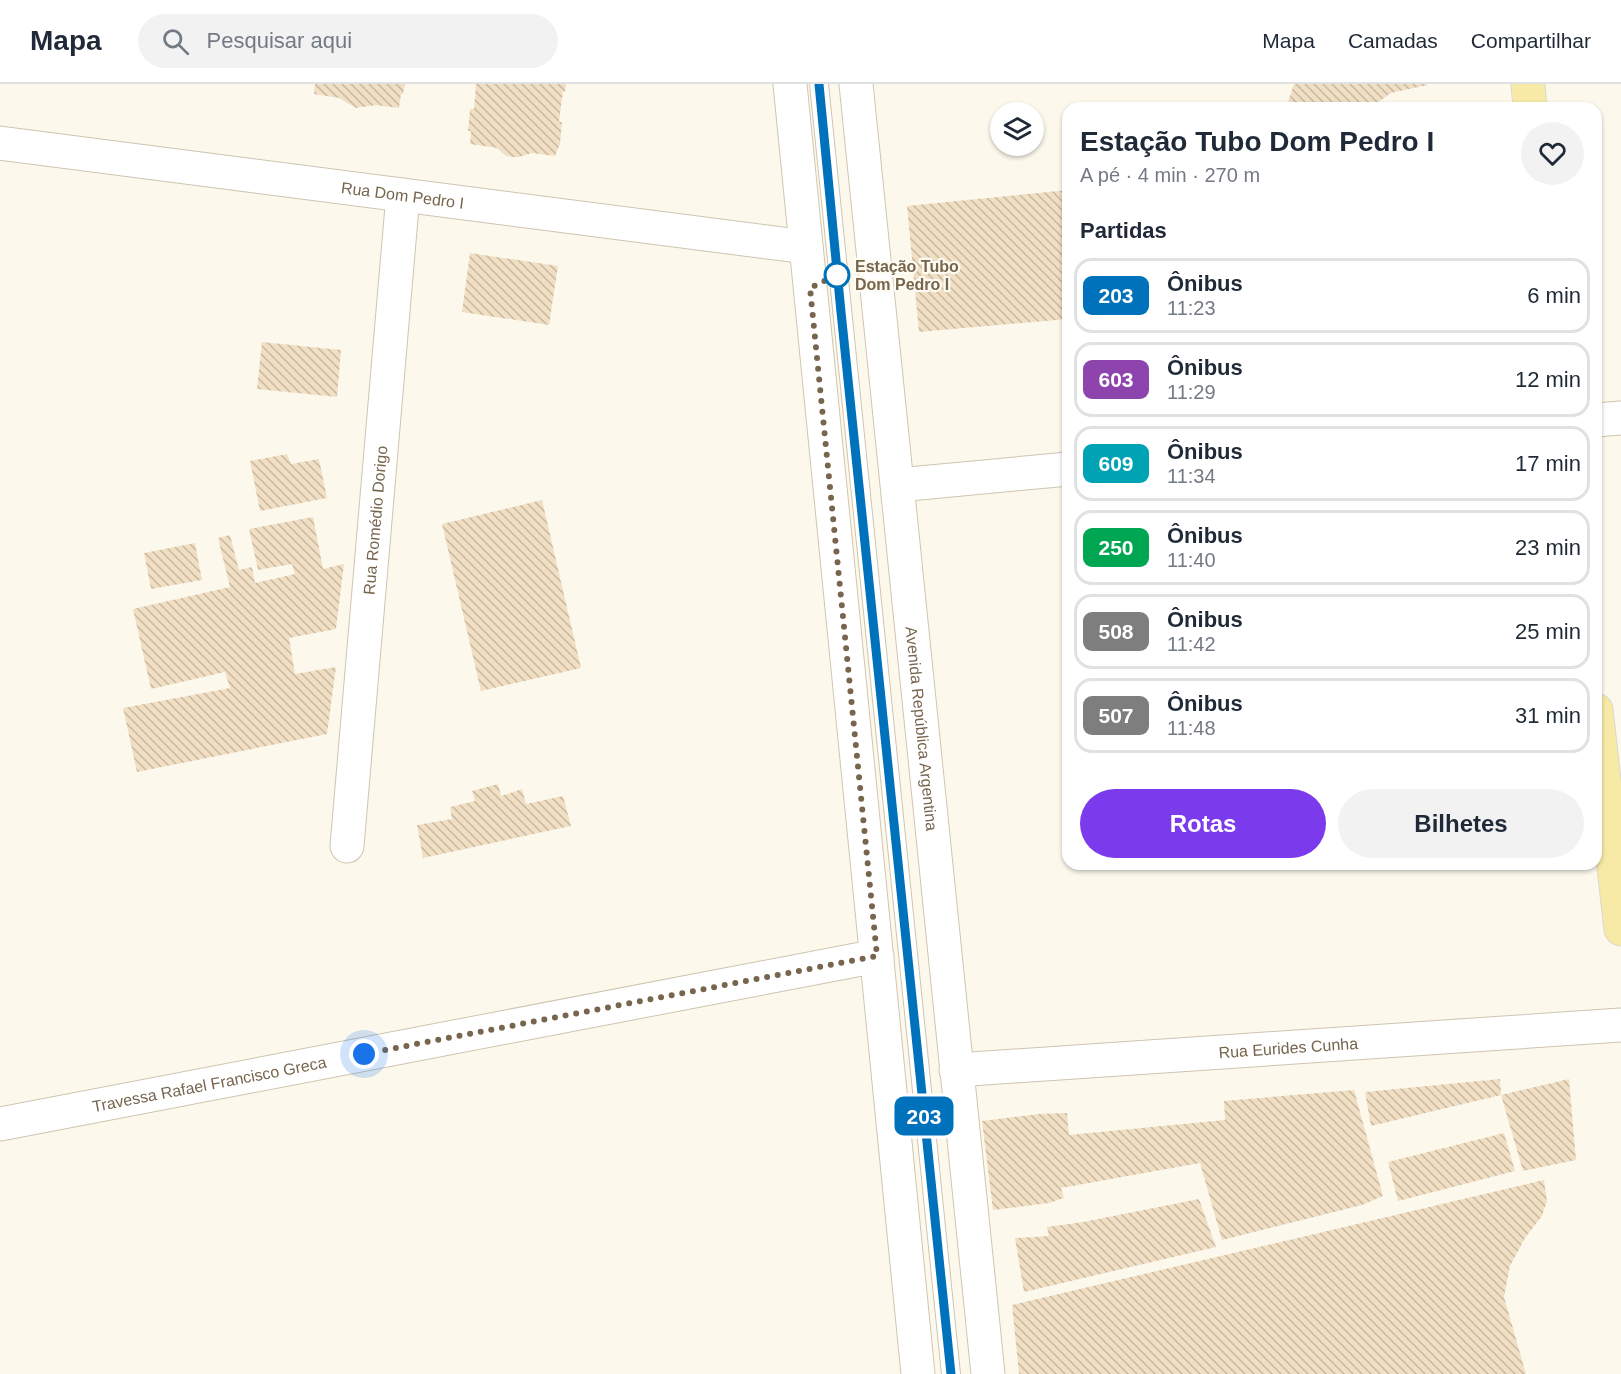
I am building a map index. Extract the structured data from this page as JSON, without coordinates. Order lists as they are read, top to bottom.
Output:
{
  "streets": {
    "street": [
      "Rua Dom Pedro I",
      "Rua Romédio Dorigo",
      "Avenida República Argentina",
      "Rua Eurides Cunha",
      "Travessa Rafael Francisco Greca"
    ]
  },
  "crossings": [
    ["Rua Dom Pedro I", "Rua Romédio Dorigo"],
    ["Avenida República Argentina", "Rua Eurides Cunha"]
  ],
  "places": ["Estação Tubo Dom Pedro I"],
  "lines": ["bus line 203"],
  "page": {
    "header": "Mapa",
    "search": "Pesquisar aqui",
    "nav": ["Mapa", "Camadas", "Compartilhar"],
    "on_map": "203",
    "heading": [
      ["Estação Tubo Dom Pedro I", "A pé · 4 min · 270 m"],
      "Partidas"
    ],
    "list": [
      {
        "mark": "203",
        "name": "Ônibus",
        "note": "11:23",
        "value": "6 min"
      },
      {
        "mark": "603",
        "name": "Ônibus",
        "note": "11:29",
        "value": "12 min"
      },
      {
        "mark": "609",
        "name": "Ônibus",
        "note": "11:34",
        "value": "17 min"
      },
      {
        "mark": "250",
        "name": "Ônibus",
        "note": "11:40",
        "value": "23 min"
      },
      {
        "mark": "508",
        "name": "Ônibus",
        "note": "11:42",
        "value": "25 min"
      },
      {
        "mark": "507",
        "name": "Ônibus",
        "note": "11:48",
        "value": "31 min"
      }
    ],
    "buttons": ["Rotas", "Bilhetes"]
  }
}
